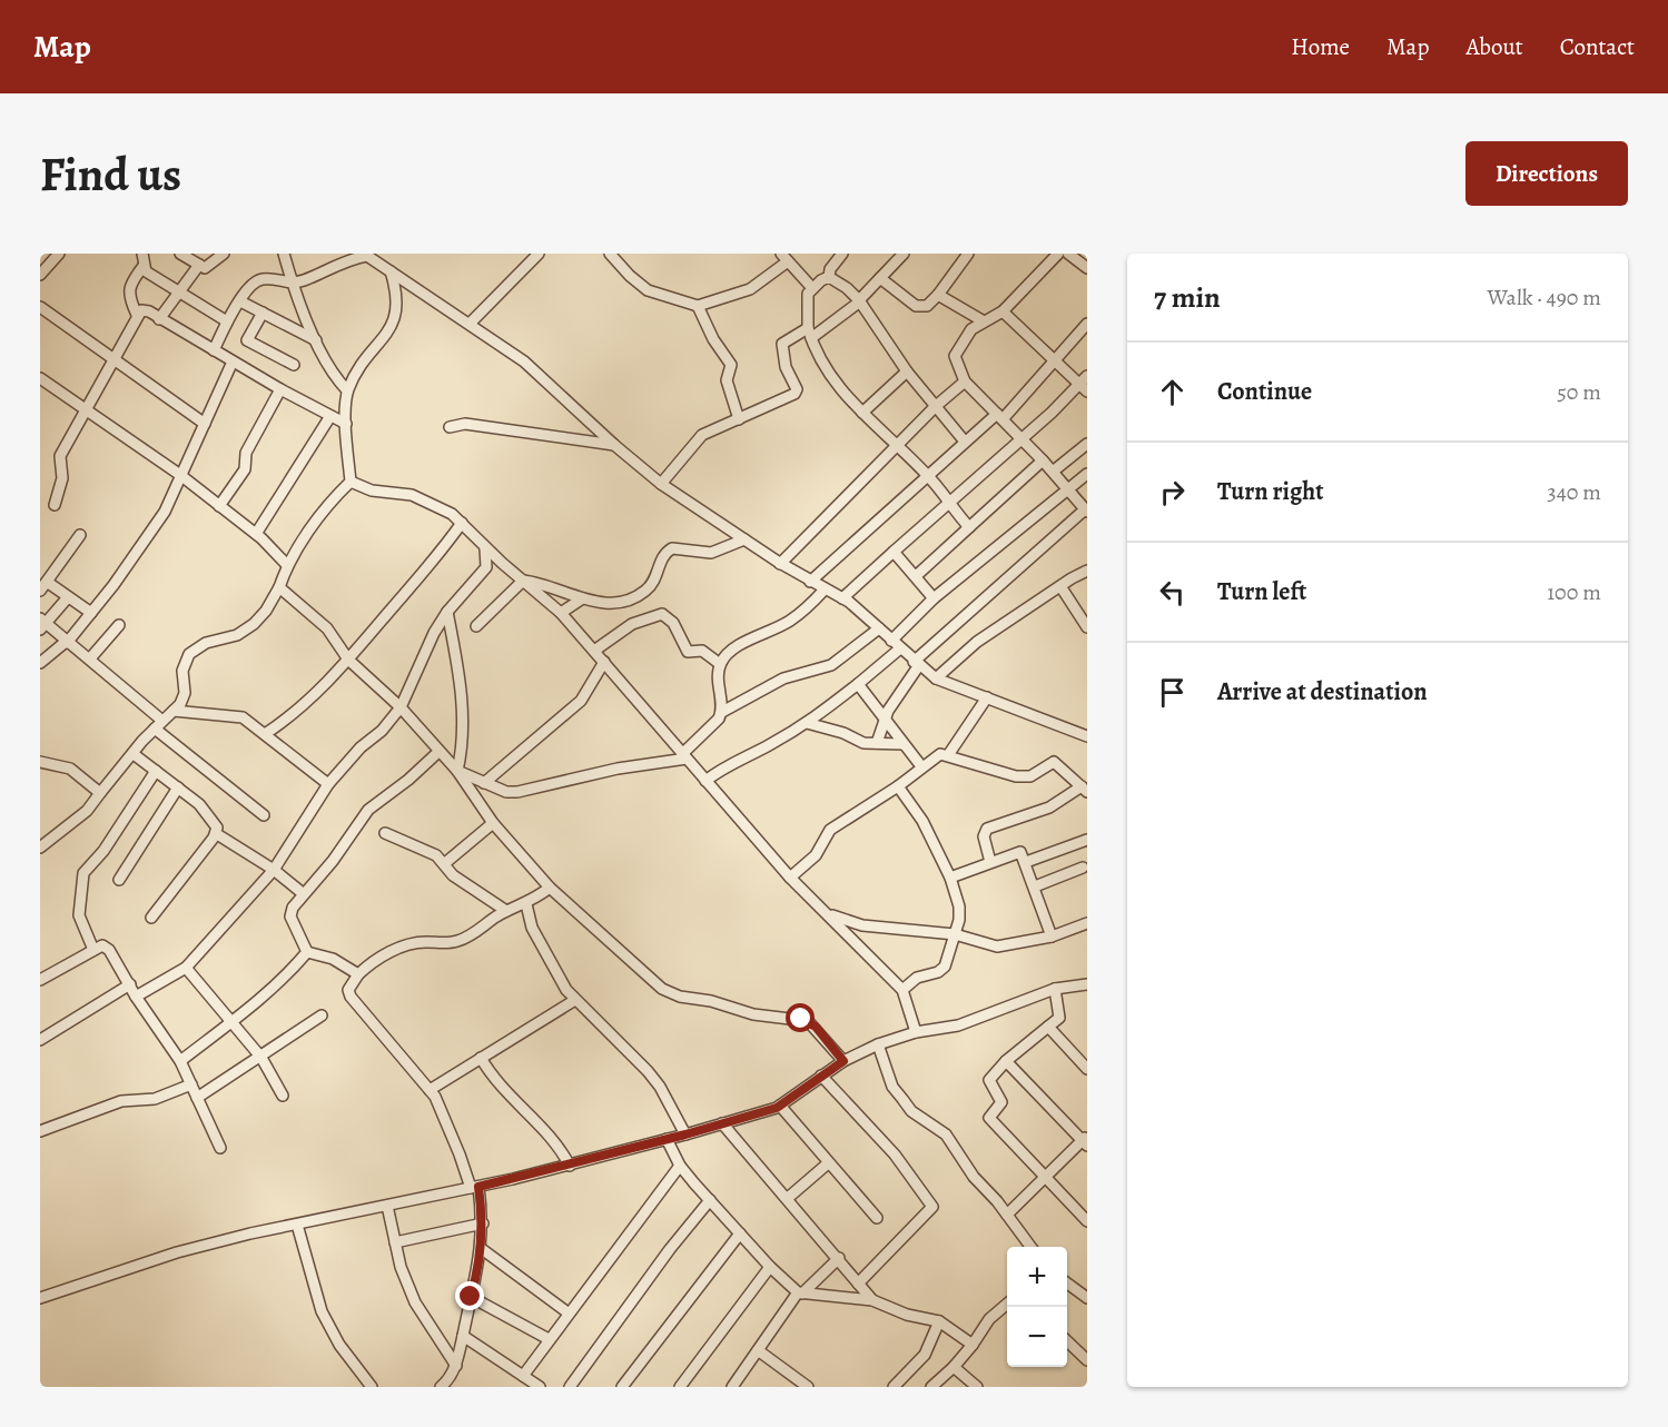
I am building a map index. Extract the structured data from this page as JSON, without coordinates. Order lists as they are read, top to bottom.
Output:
{
  "page": {
    "header": "Map",
    "nav": [
      "Home",
      "Map",
      "About",
      "Contact"
    ],
    "buttons": "Directions",
    "title": "Find us",
    "heading": ["7 min", "Walk · 490 m"],
    "list": [
      ["Continue", "50 m"],
      ["Turn right", "340 m"],
      ["Turn left", "100 m"],
      "Arrive at destination"
    ],
    "map_buttons": ["+", "−"]
  }
}
